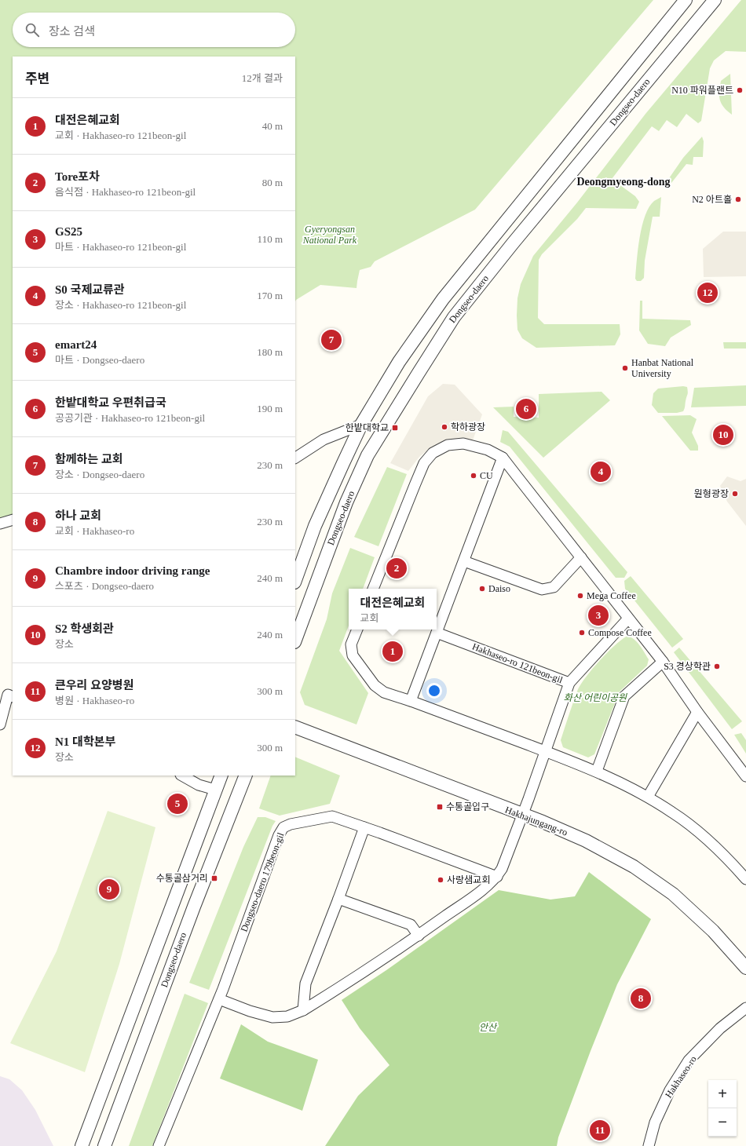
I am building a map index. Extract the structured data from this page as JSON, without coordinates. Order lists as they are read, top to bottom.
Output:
{
  "streets": {
    "street": [
      "Dongseo-daero",
      "Hakhaseo-ro 121beon-gil",
      "Hakhajungang-ro",
      "Dongseo-daero 179beon-gil",
      "Hakhaseo-ro"
    ]
  },
  "districts": ["Deongmyeong-dong"],
  "parks": ["Gyeryongsan National Park", "화산 어린이공원", "안산"],
  "places": {
    "other": [
      "N10 파워플랜트",
      "N2 아트홀",
      "Hanbat National University",
      "학하광장",
      "CU",
      "원형광장",
      "Daiso",
      "Mega Coffee",
      "Compose Coffee",
      "S3 경상학관",
      "사랑샘교회"
    ],
    "transit": ["한밭대학교", "수통골입구", "수통골삼거리"]
  },
  "page": {
    "search": "장소 검색",
    "heading": ["주변", "12개 결과"],
    "list": [
      {
        "mark": "1",
        "name": "대전은혜교회",
        "note": "교회 · Hakhaseo-ro 121beon-gil",
        "value": "40 m"
      },
      {
        "mark": "2",
        "name": "Tore포차",
        "note": "음식점 · Hakhaseo-ro 121beon-gil",
        "value": "80 m"
      },
      {
        "mark": "3",
        "name": "GS25",
        "note": "마트 · Hakhaseo-ro 121beon-gil",
        "value": "110 m"
      },
      {
        "mark": "4",
        "name": "S0 국제교류관",
        "note": "장소 · Hakhaseo-ro 121beon-gil",
        "value": "170 m"
      },
      {
        "mark": "5",
        "name": "emart24",
        "note": "마트 · Dongseo-daero",
        "value": "180 m"
      },
      {
        "mark": "6",
        "name": "한밭대학교 우편취급국",
        "note": "공공기관 · Hakhaseo-ro 121beon-gil",
        "value": "190 m"
      },
      {
        "mark": "7",
        "name": "함께하는 교회",
        "note": "장소 · Dongseo-daero",
        "value": "230 m"
      },
      {
        "mark": "8",
        "name": "하나 교회",
        "note": "교회 · Hakhaseo-ro",
        "value": "230 m"
      },
      {
        "mark": "9",
        "name": "Chambre indoor driving range",
        "note": "스포츠 · Dongseo-daero",
        "value": "240 m"
      },
      {
        "mark": "10",
        "name": "S2 학생회관",
        "note": "장소",
        "value": "240 m"
      },
      {
        "mark": "11",
        "name": "큰우리 요양병원",
        "note": "병원 · Hakhaseo-ro",
        "value": "300 m"
      },
      {
        "mark": "12",
        "name": "N1 대학본부",
        "note": "장소",
        "value": "300 m"
      }
    ],
    "pins": [
      "12",
      "7",
      "6",
      "10",
      "4",
      "2",
      "3",
      "1",
      "5",
      "9",
      "8",
      "11"
    ],
    "popup": ["대전은혜교회", "교회"],
    "map_buttons": ["+", "−"]
  }
}
